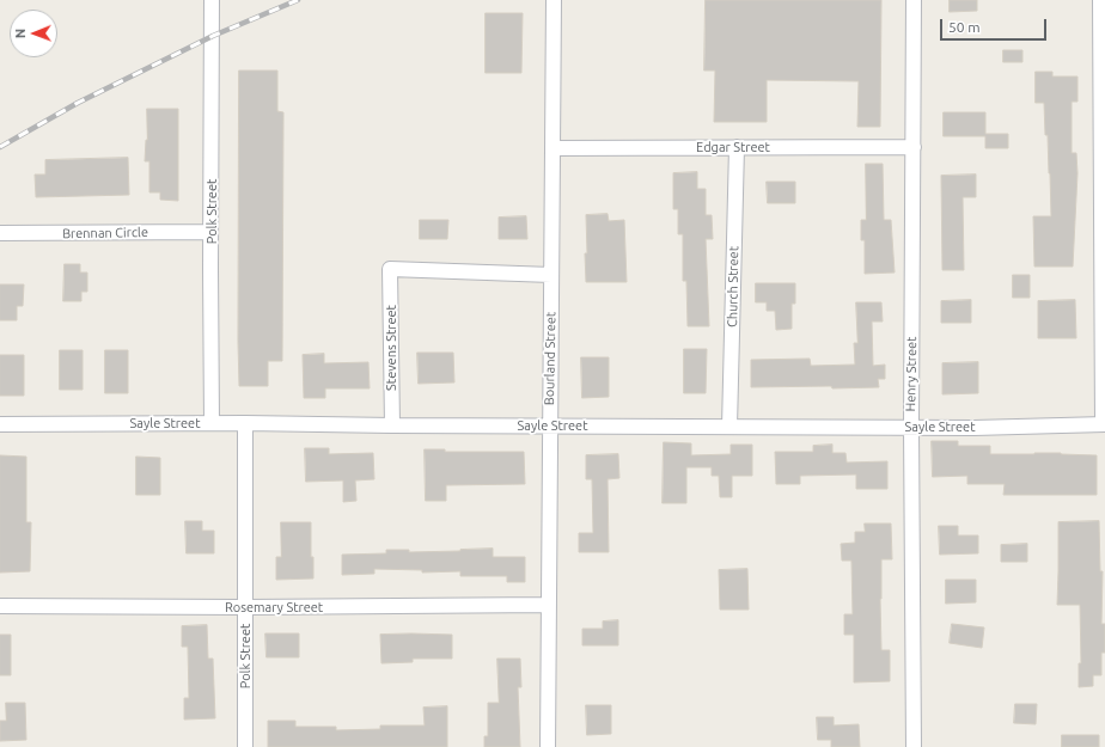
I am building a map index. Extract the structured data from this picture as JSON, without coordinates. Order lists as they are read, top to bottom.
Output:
{
  "streets": {
    "street": [
      "Edgar Street",
      "Polk Street",
      "Brennan Circle",
      "Church Street",
      "Stevens Street",
      "Bourland Street",
      "Henry Street",
      "Sayle Street",
      "Rosemary Street"
    ]
  },
  "crossings": [
    ["Edgar Street", "Church Street"],
    ["Edgar Street", "Bourland Street"],
    ["Edgar Street", "Henry Street"],
    ["Polk Street", "Brennan Circle"],
    ["Polk Street", "Sayle Street"],
    ["Polk Street", "Rosemary Street"],
    ["Church Street", "Sayle Street"],
    ["Stevens Street", "Bourland Street"],
    ["Stevens Street", "Sayle Street"],
    ["Bourland Street", "Sayle Street"],
    ["Bourland Street", "Rosemary Street"],
    ["Henry Street", "Sayle Street"]
  ],
  "scale_bar": "50 m",
  "north": "left"
}
